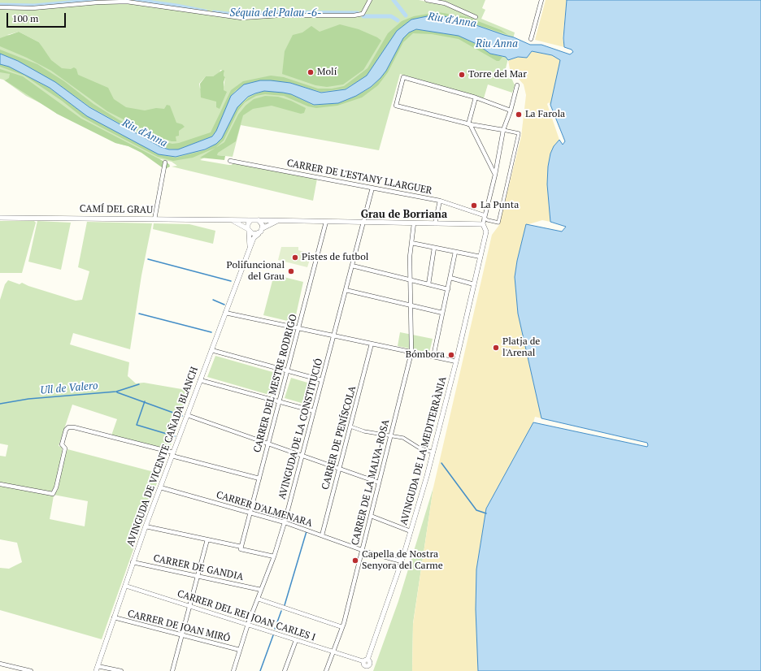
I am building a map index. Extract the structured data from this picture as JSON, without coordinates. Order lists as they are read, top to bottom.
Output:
{
  "streets": {
    "street": [
      "CARRER DE L'ESTANY LLARGUER",
      "CAMÍ DEL GRAU",
      "CARRER DEL MESTRE RODRIGO",
      "AVINGUDA DE LA CONSTITUCIÓ",
      "CARRER DE PENÍSCOLA",
      "AVINGUDA DE LA MEDITERRÀNIA",
      "AVINGUDA DE VICENTE CAÑADA BLANCH",
      "CARRER DE LA MALVA-ROSA",
      "CARRER D'ALMENARA",
      "CARRER DE GANDIA",
      "CARRER DEL REI JOAN CARLES I",
      "CARRER DE JOAN MIRÓ"
    ]
  },
  "crossings": [
    ["CARRER DE L'ESTANY LLARGUER", "AVINGUDA DE LA CONSTITUCIÓ"],
    ["CAMÍ DEL GRAU", "AVINGUDA DE VICENTE CAÑADA BLANCH"],
    ["CARRER DEL MESTRE RODRIGO", "CARRER D'ALMENARA"],
    ["AVINGUDA DE LA CONSTITUCIÓ", "CARRER D'ALMENARA"],
    ["AVINGUDA DE LA CONSTITUCIÓ", "CARRER DE GANDIA"],
    ["AVINGUDA DE LA CONSTITUCIÓ", "CARRER DEL REI JOAN CARLES I"],
    ["AVINGUDA DE LA CONSTITUCIÓ", "CARRER DE JOAN MIRÓ"],
    ["CARRER DE PENÍSCOLA", "CARRER D'ALMENARA"],
    ["AVINGUDA DE LA MEDITERRÀNIA", "CARRER D'ALMENARA"],
    ["AVINGUDA DE LA MEDITERRÀNIA", "CARRER DEL REI JOAN CARLES I"],
    ["AVINGUDA DE VICENTE CAÑADA BLANCH", "CARRER D'ALMENARA"],
    ["AVINGUDA DE VICENTE CAÑADA BLANCH", "CARRER DE GANDIA"],
    ["AVINGUDA DE VICENTE CAÑADA BLANCH", "CARRER DEL REI JOAN CARLES I"],
    ["AVINGUDA DE VICENTE CAÑADA BLANCH", "CARRER DE JOAN MIRÓ"],
    ["CARRER DE LA MALVA-ROSA", "CARRER D'ALMENARA"],
    ["CARRER DE LA MALVA-ROSA", "CARRER DEL REI JOAN CARLES I"]
  ],
  "districts": ["Grau de Borriana"],
  "water": [
    "Séquia del Palau -6-",
    "Riu d'Anna",
    "Riu Anna",
    "Ull de Valero"
  ],
  "places": [
    "Molí",
    "Torre del Mar",
    "La Farola",
    "La Punta",
    "Pistes de futbol",
    "Polifuncional del Grau",
    "Platja de l'Arenal",
    "Bómbora",
    "Capella de Nostra Senyora del Carme"
  ],
  "scale_bar": "100 m"
}
